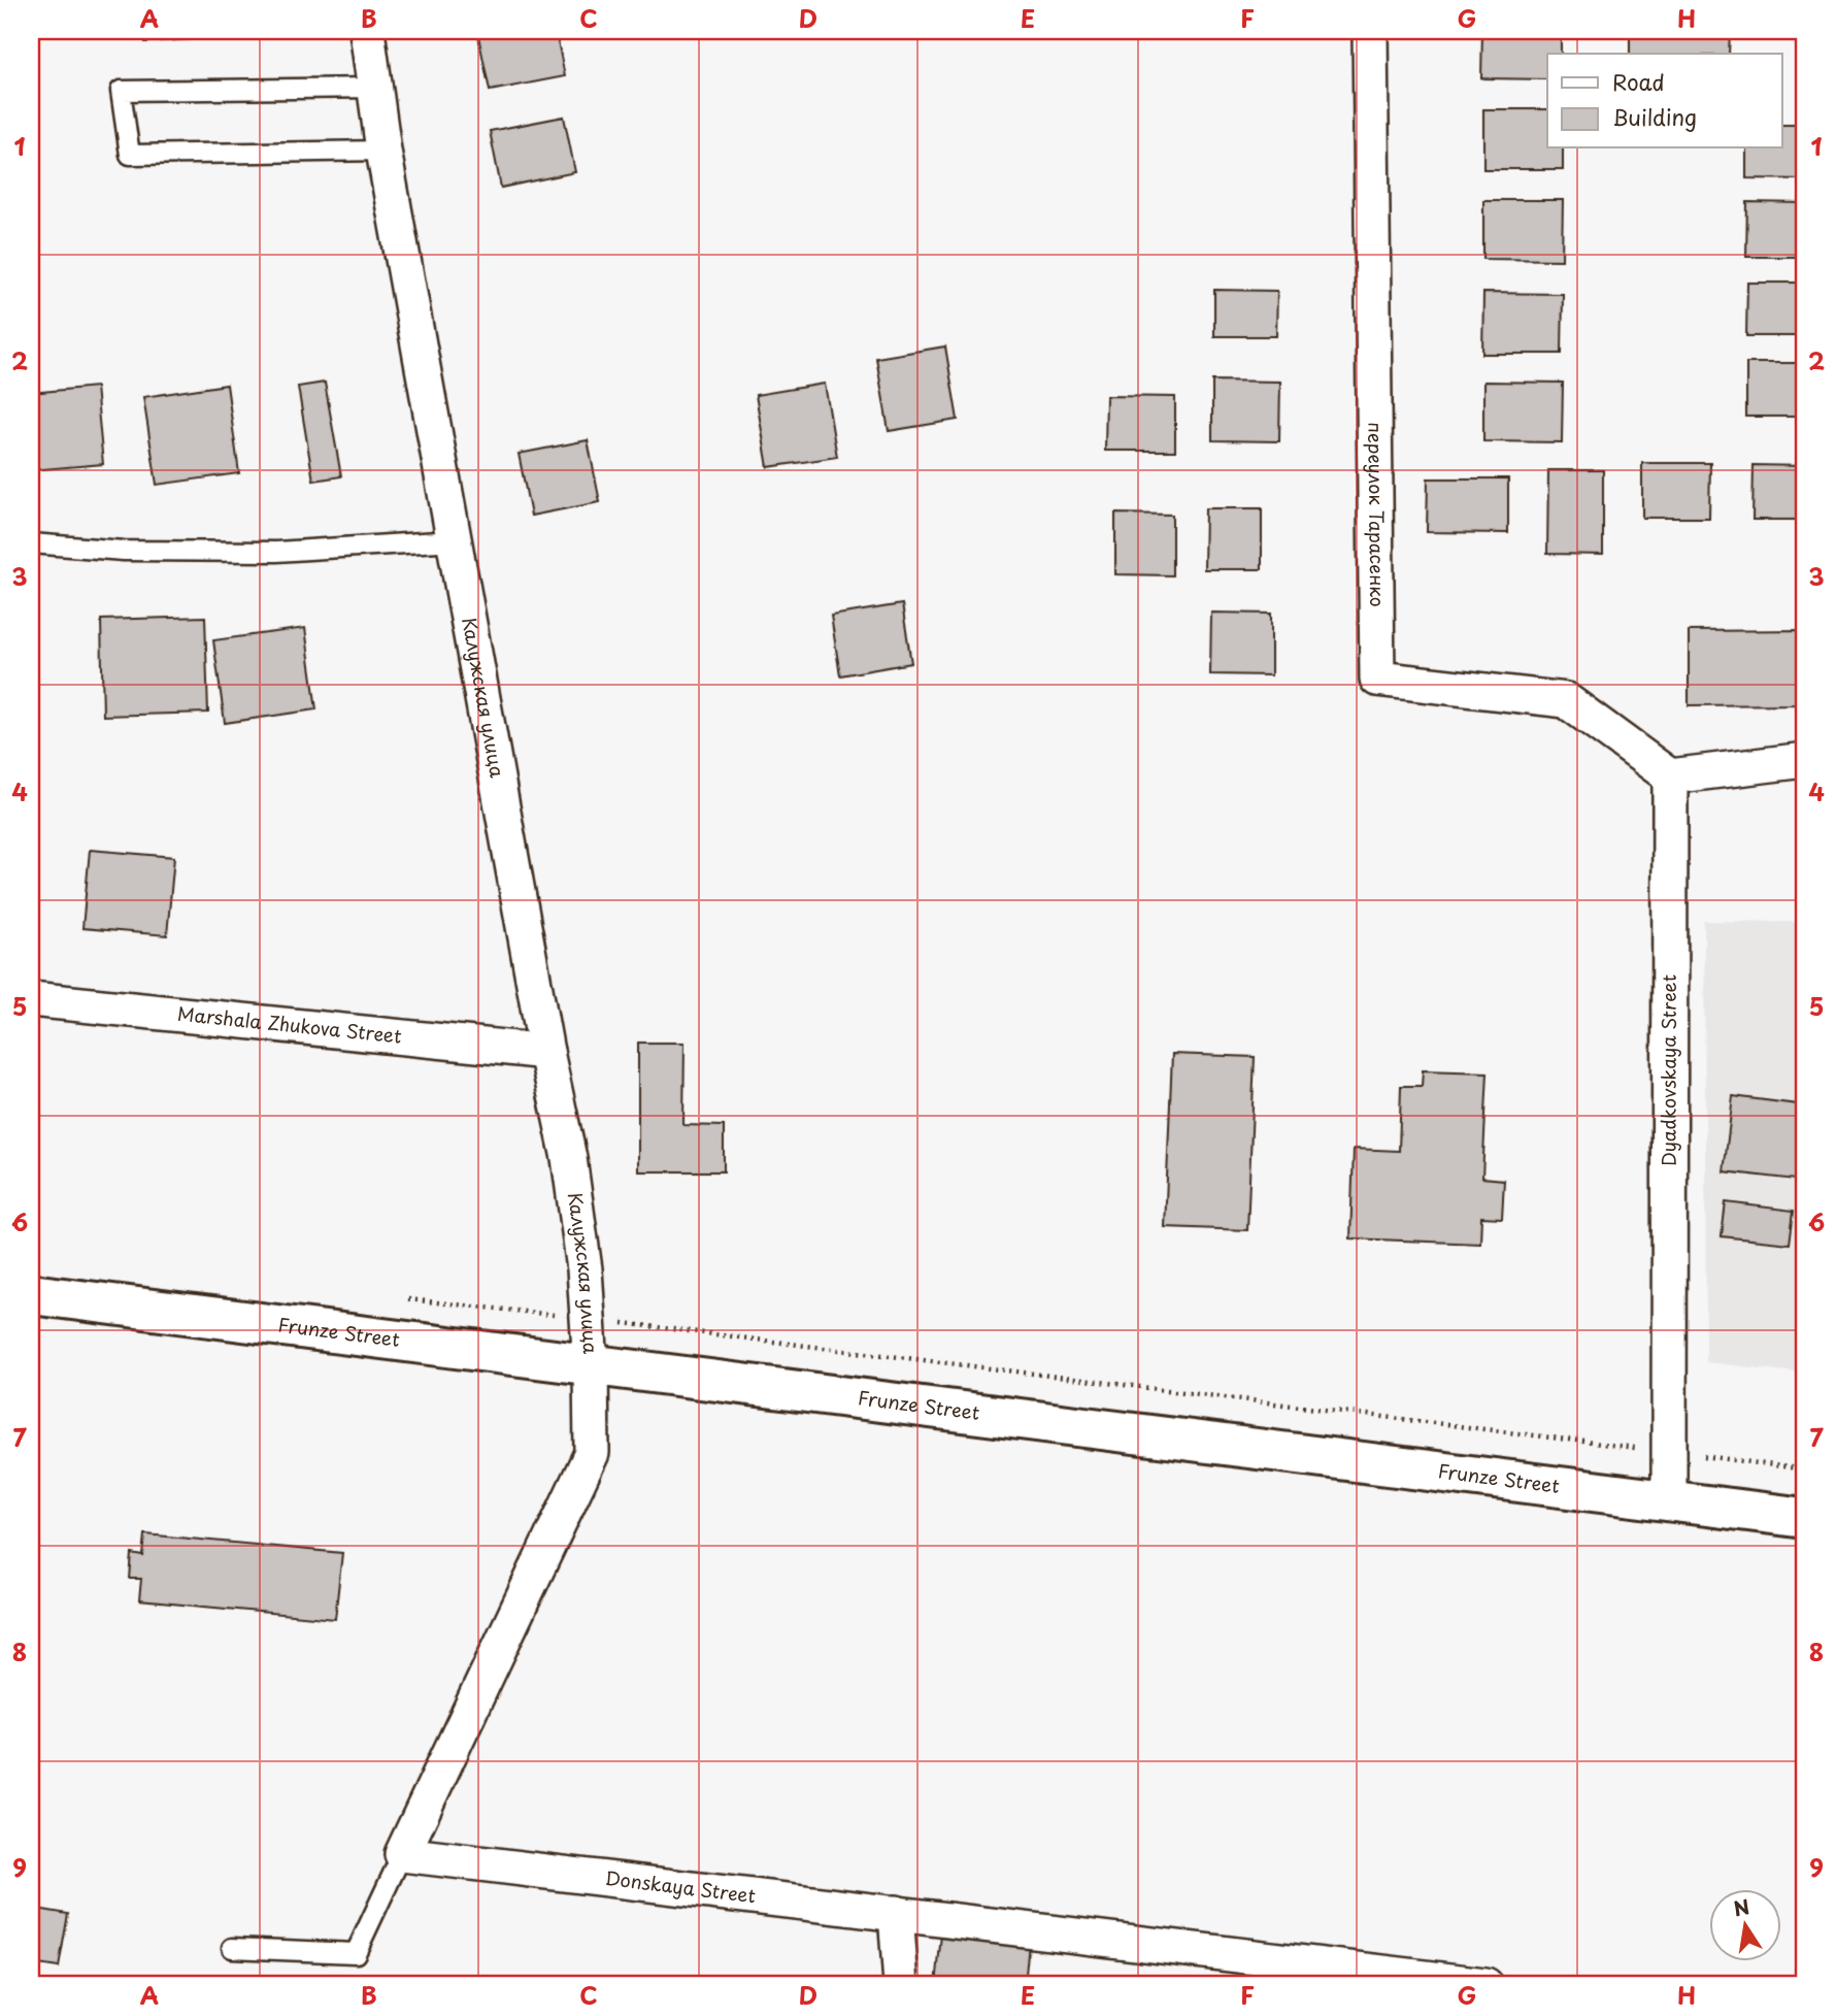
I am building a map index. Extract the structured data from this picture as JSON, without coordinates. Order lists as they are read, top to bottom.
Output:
{
  "streets": {
    "main road": ["Frunze Street"],
    "street": [
      "переулок Тарасенко",
      "Калужская улица",
      "Marshala Zhukova Street",
      "Dyadkovskaya Street",
      "Donskaya Street"
    ]
  },
  "crossings": [
    ["переулок Тарасенко", "Dyadkovskaya Street"],
    ["Калужская улица", "Marshala Zhukova Street"],
    ["Калужская улица", "Frunze Street"],
    ["Dyadkovskaya Street", "Frunze Street"]
  ],
  "legend": ["Road", "Building"],
  "north": "top",
  "grid": {
    "columns": [
      "A",
      "B",
      "C",
      "D",
      "E",
      "F",
      "G",
      "H"
    ],
    "rows": [
      "1",
      "2",
      "3",
      "4",
      "5",
      "6",
      "7",
      "8",
      "9"
    ]
  }
}
